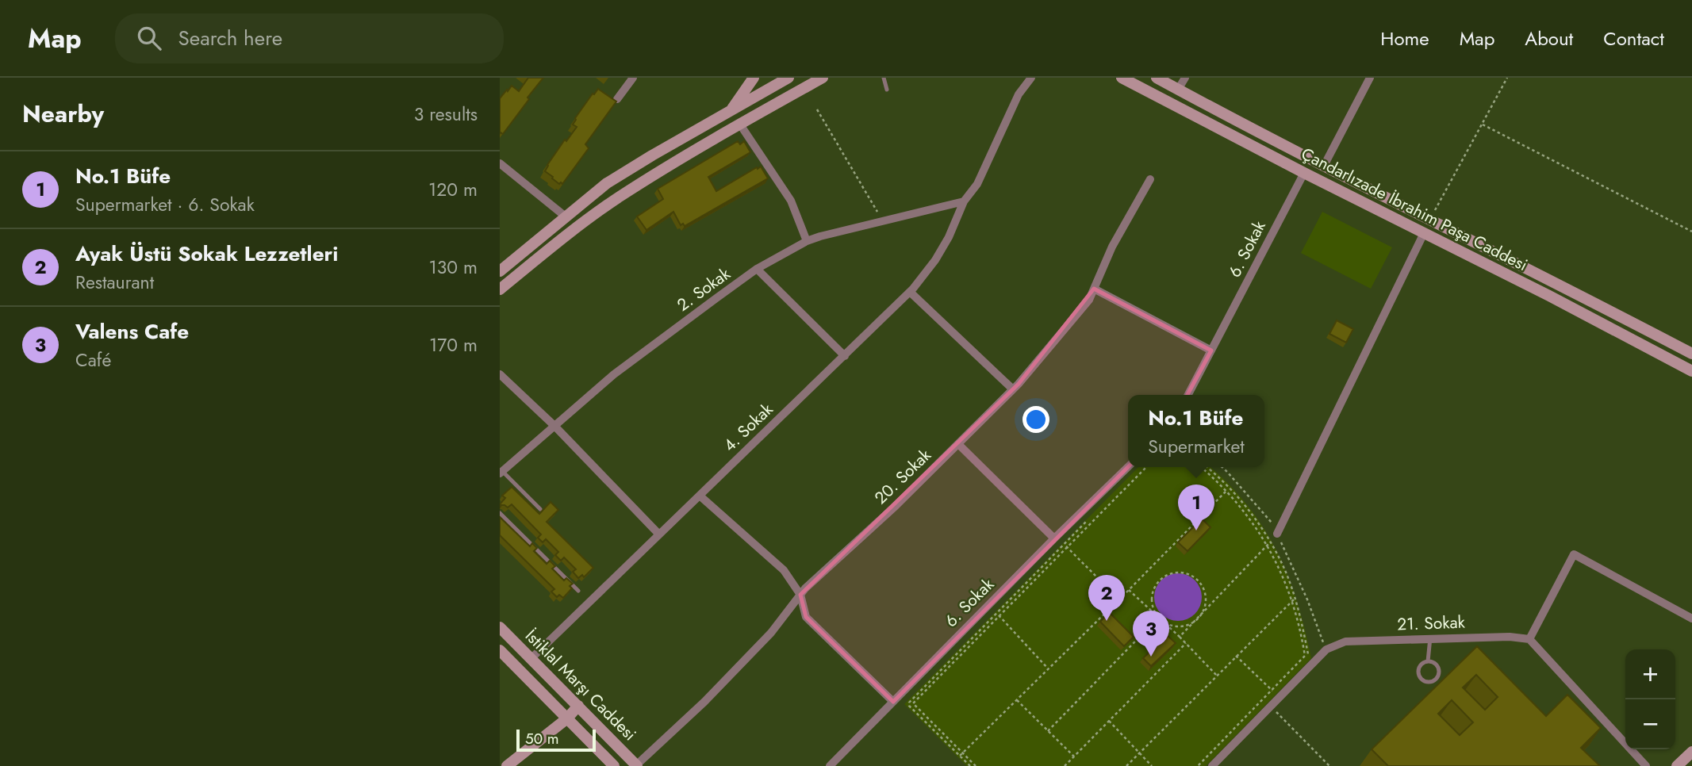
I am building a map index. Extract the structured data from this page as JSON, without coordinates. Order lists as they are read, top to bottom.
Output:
{
  "streets": {
    "main road": ["Çandarlızade İbrahim Paşa Caddesi", "İstiklal Marşı Caddesi"],
    "street": [
      "6. Sokak",
      "2. Sokak",
      "4. Sokak",
      "20. Sokak",
      "21. Sokak"
    ]
  },
  "crossings": [
    ["Çandarlızade İbrahim Paşa Caddesi", "6. Sokak"],
    ["2. Sokak", "4. Sokak"],
    ["4. Sokak", "İstiklal Marşı Caddesi"],
    ["20. Sokak", "İstiklal Marşı Caddesi"]
  ],
  "scale_bar": "50 m",
  "page": {
    "header": "Map",
    "search": "Search here",
    "nav": [
      "Home",
      "Map",
      "About",
      "Contact"
    ],
    "heading": ["Nearby", "3 results"],
    "list": [
      {
        "mark": "1",
        "name": "No.1 Büfe",
        "note": "Supermarket · 6. Sokak",
        "value": "120 m"
      },
      {
        "mark": "2",
        "name": "Ayak Üstü Sokak Lezzetleri",
        "note": "Restaurant",
        "value": "130 m"
      },
      {
        "mark": "3",
        "name": "Valens Cafe",
        "note": "Café",
        "value": "170 m"
      }
    ],
    "popup": ["No.1 Büfe", "Supermarket"],
    "pins": ["1", "2", "3"],
    "map_buttons": ["+", "−"],
    "scale": "50 m"
  }
}
